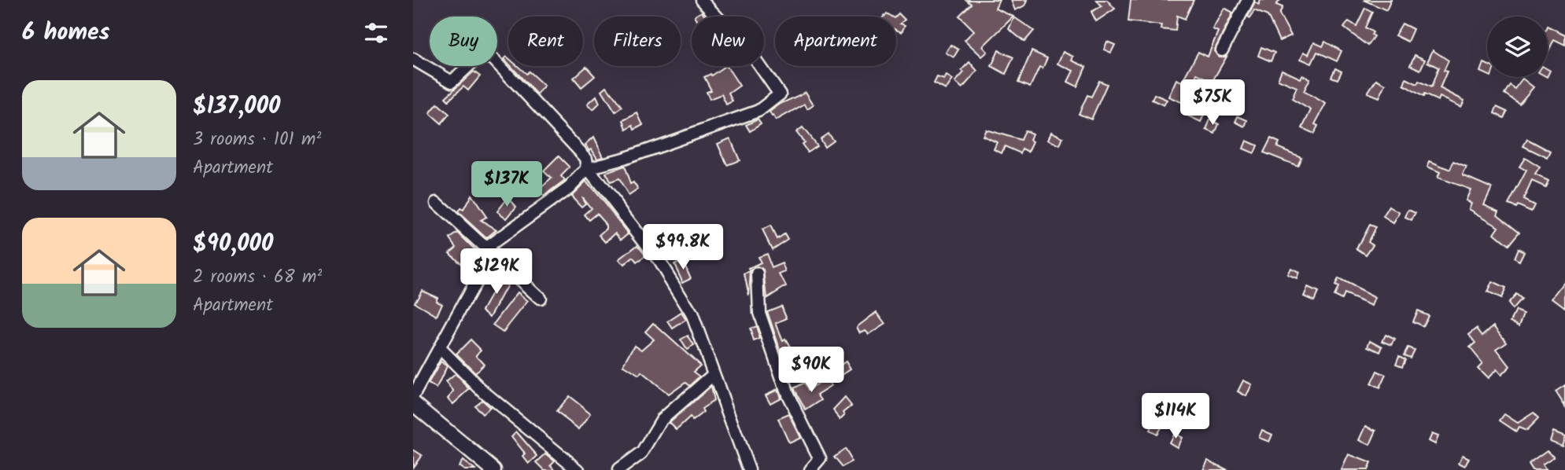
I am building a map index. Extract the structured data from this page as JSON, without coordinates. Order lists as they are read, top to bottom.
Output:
{
  "page": {
    "heading": "6 homes",
    "chip": [
      "Buy",
      "Rent",
      "Filters",
      "New",
      "Apartment"
    ],
    "list": [
      {
        "name": "$137,000",
        "note": "3 rooms · 101 m² · Apartment"
      },
      {
        "name": "$90,000",
        "note": "2 rooms · 68 m² · Apartment"
      }
    ],
    "price": [
      "$75K",
      "$137K",
      "$99.8K",
      "$129K",
      "$90K",
      "$114K"
    ]
  }
}
